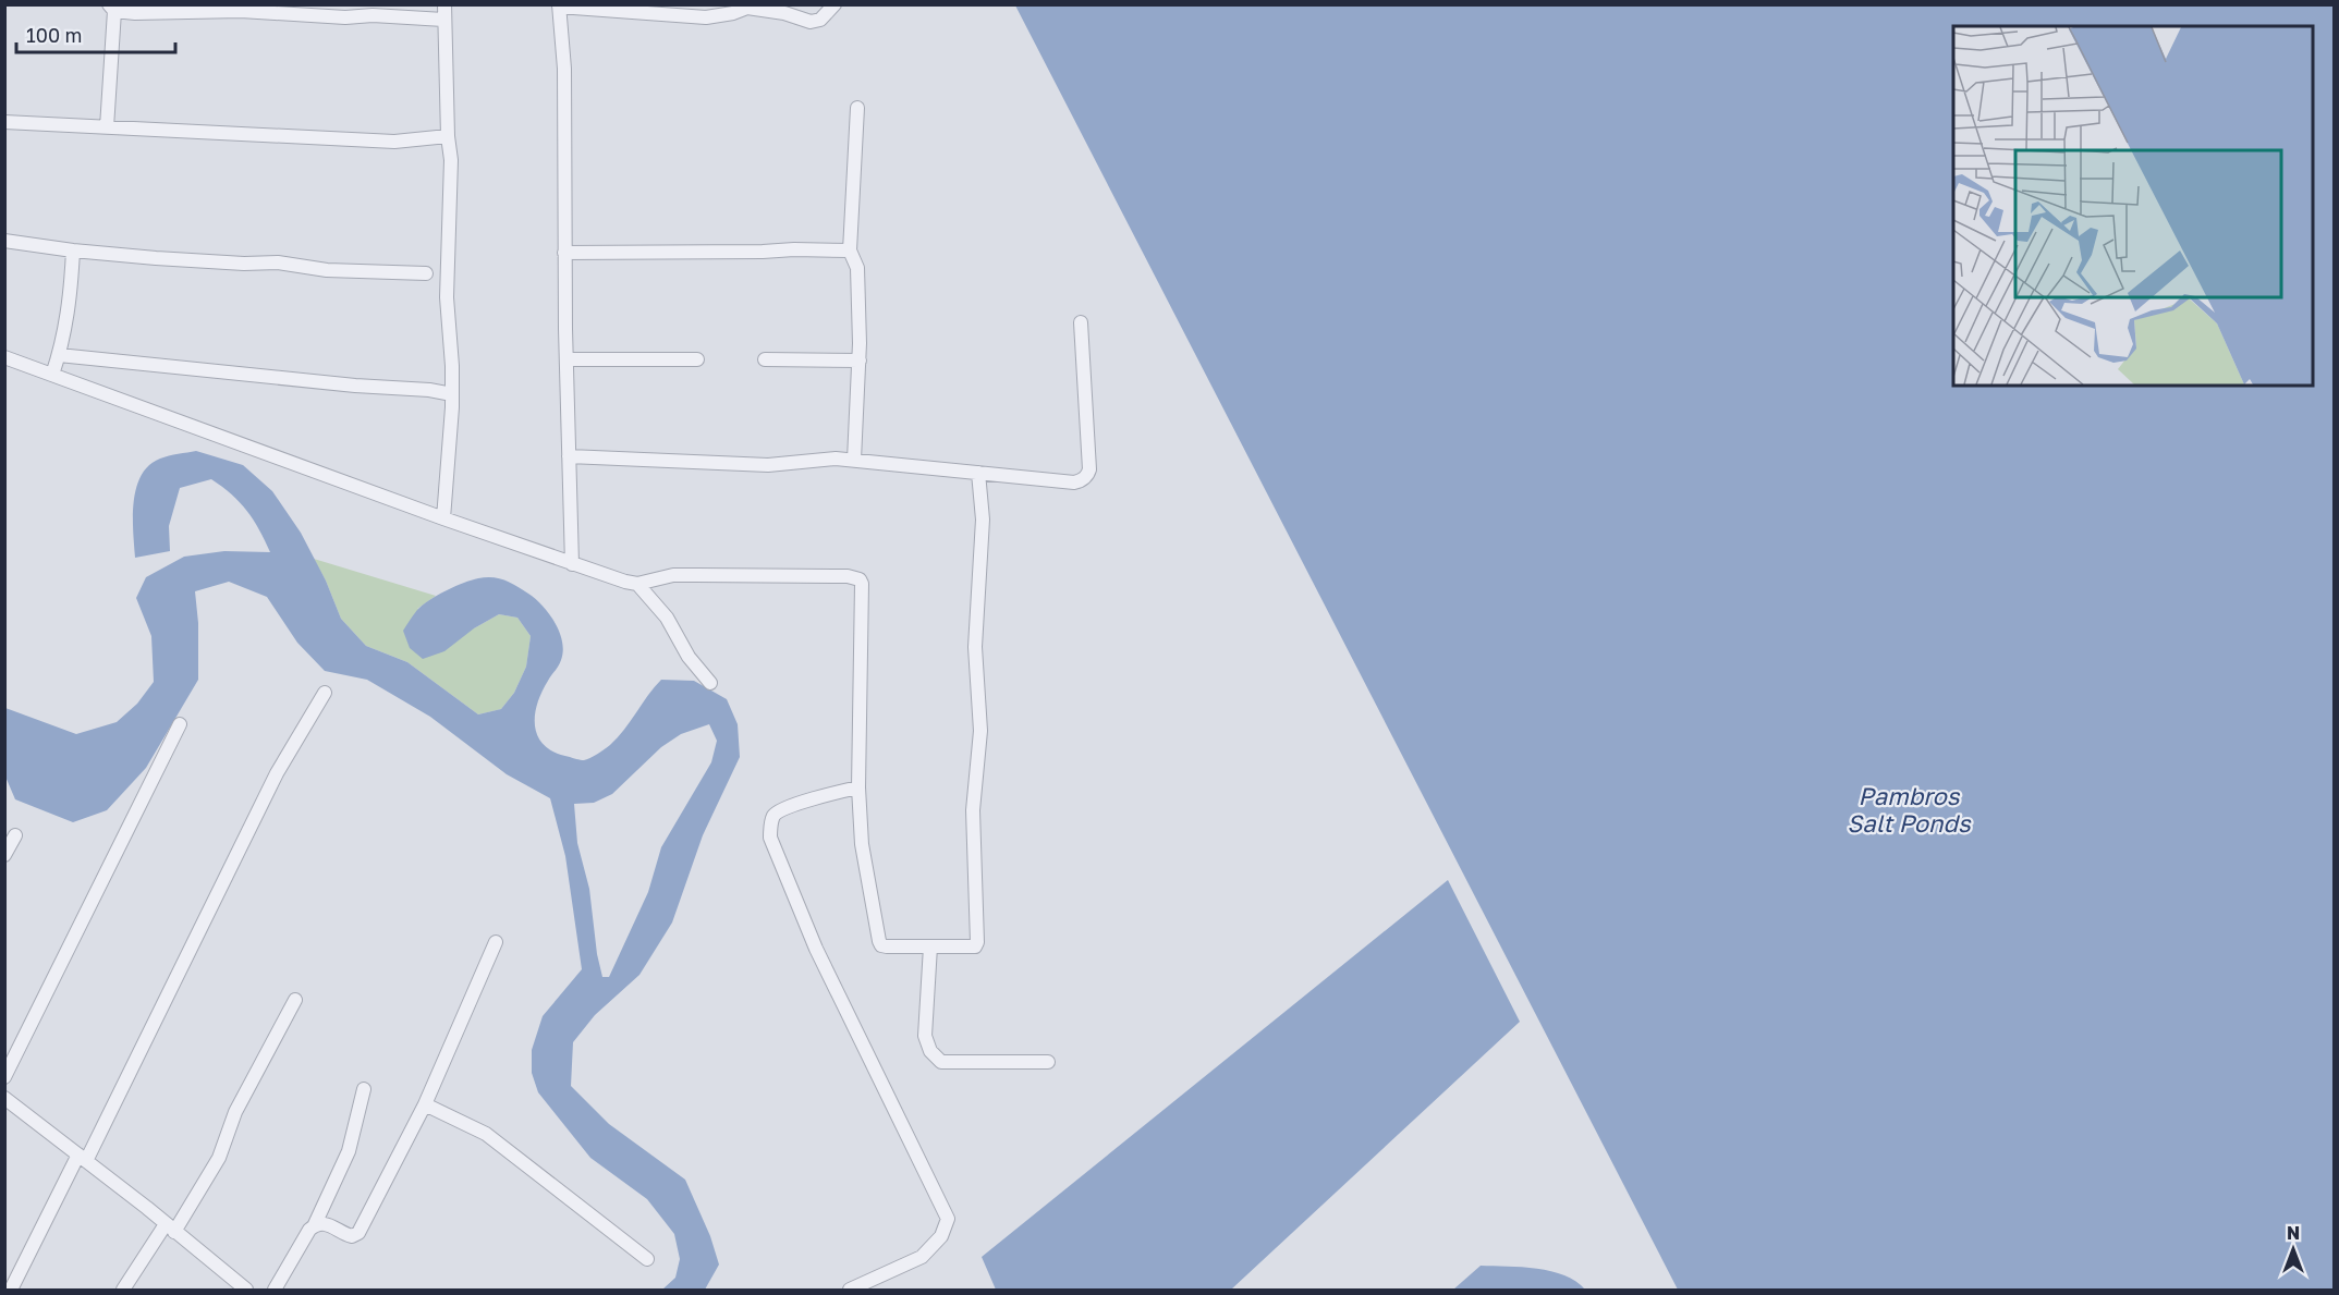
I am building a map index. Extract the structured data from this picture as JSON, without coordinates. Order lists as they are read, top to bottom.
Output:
{
  "water": ["Pambros Salt Ponds"],
  "scale_bar": "100 m",
  "north": "top"
}
